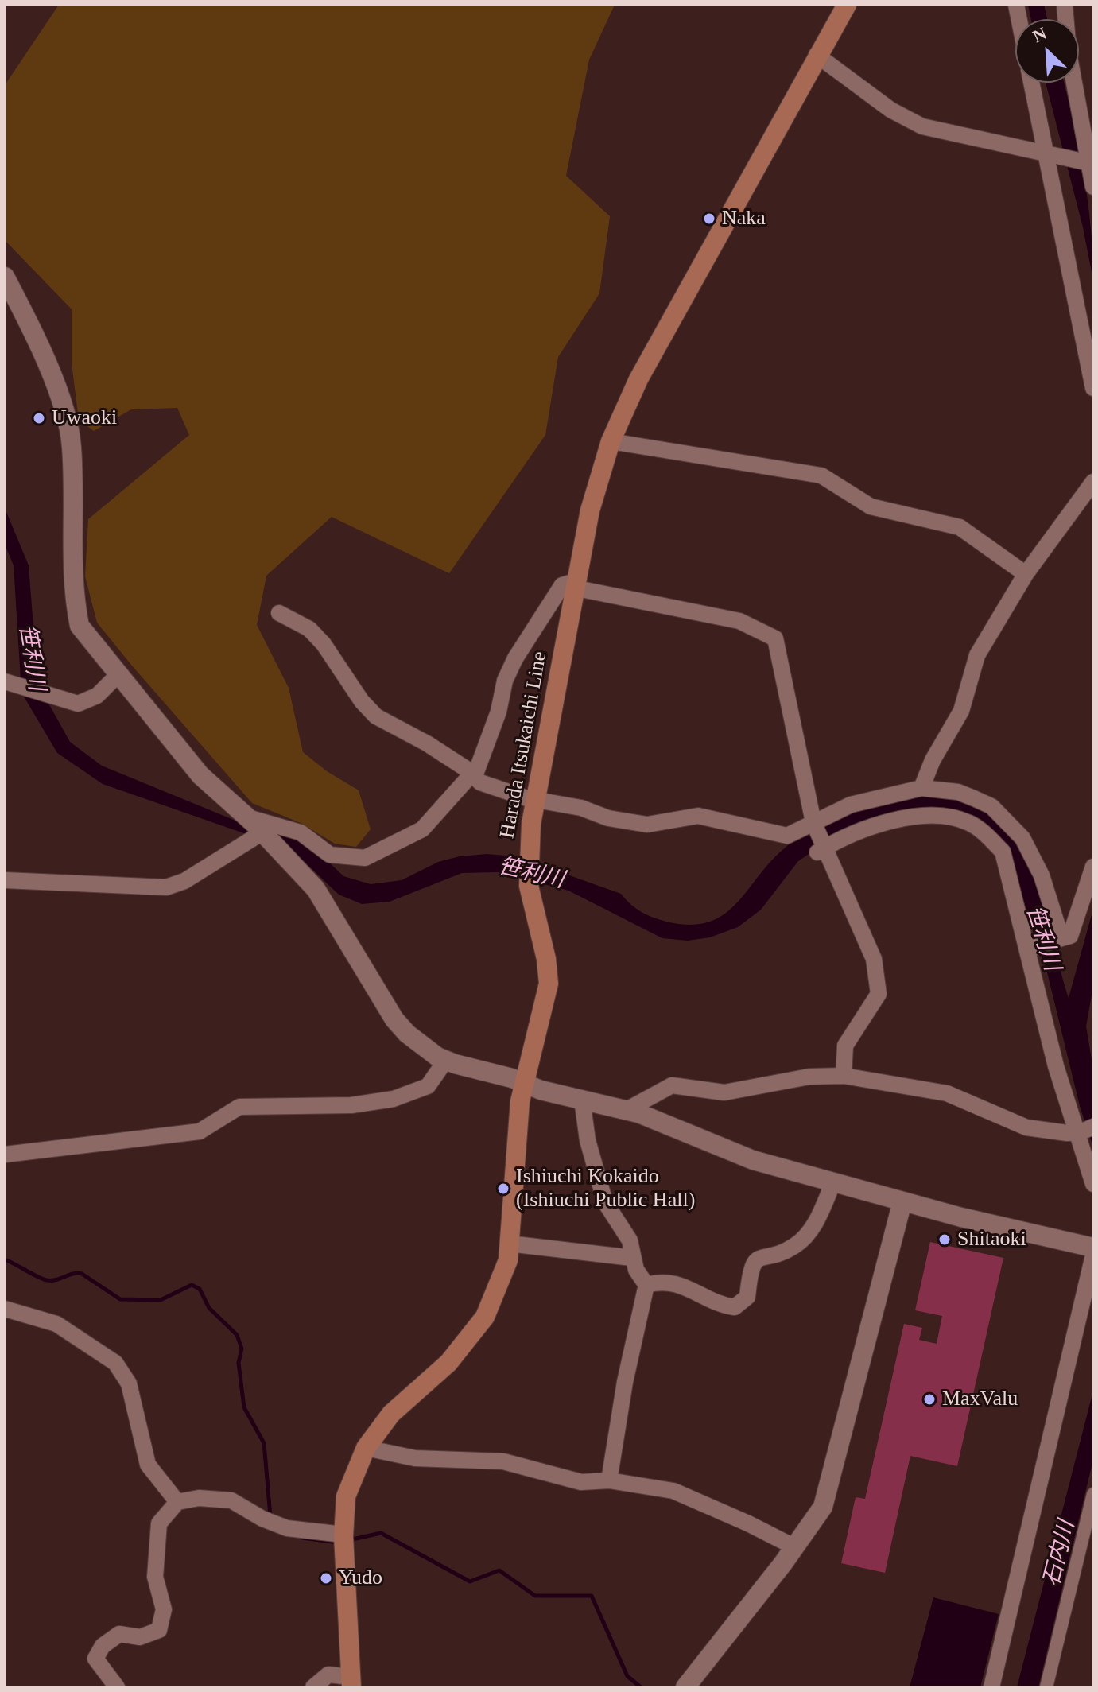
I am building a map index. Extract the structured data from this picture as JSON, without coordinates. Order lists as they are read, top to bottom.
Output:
{
  "streets": {
    "main road": ["Harada Itsukaichi Line"]
  },
  "water": ["笹利川", "石内川"],
  "places": [
    "Naka",
    "Uwaoki",
    "Ishiuchi Kokaido (Ishiuchi Public Hall)",
    "Shitaoki",
    "MaxValu",
    "Yudo"
  ],
  "north": "top left"
}
